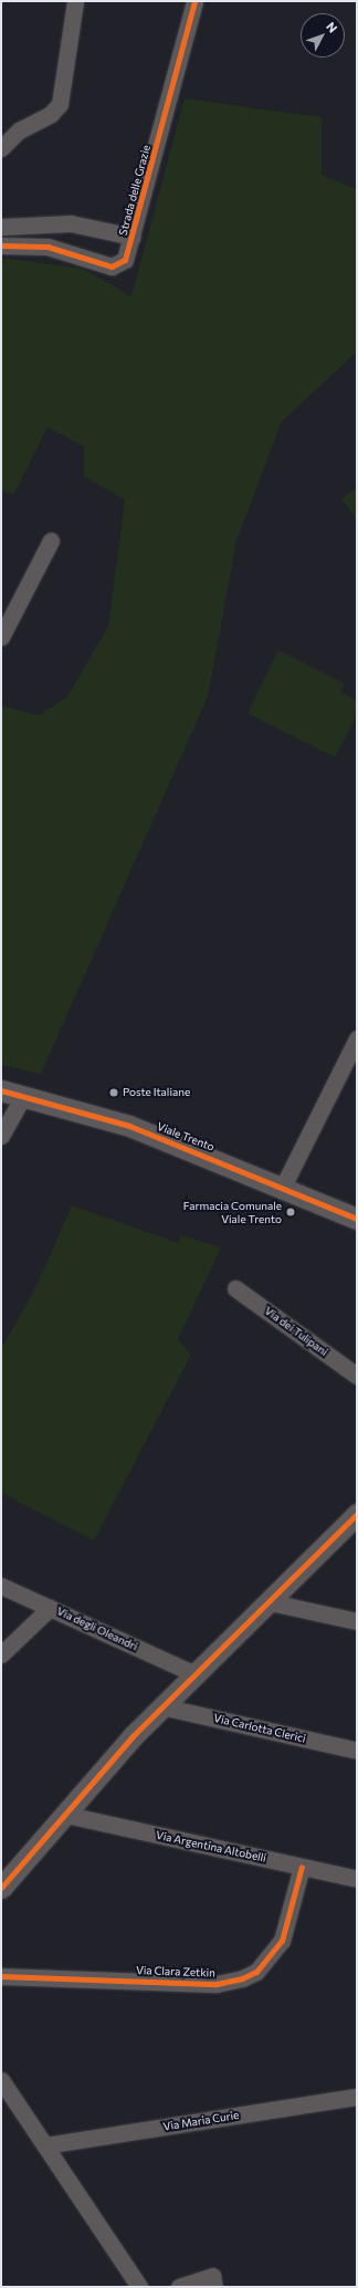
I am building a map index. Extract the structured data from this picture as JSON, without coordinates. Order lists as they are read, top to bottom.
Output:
{
  "streets": {
    "street": [
      "Strada delle Grazie",
      "Viale Trento",
      "Via dei Tulipani",
      "Via degli Oleandri",
      "Via Carlotta Clerici",
      "Via Argentina Altobelli",
      "Via Clara Zetkin",
      "Via Maria Curie"
    ]
  },
  "crossings": [
    ["Via Argentina Altobelli", "Via Clara Zetkin"]
  ],
  "places": ["Poste Italiane", "Farmacia Comunale Viale Trento"],
  "north": "top right"
}
